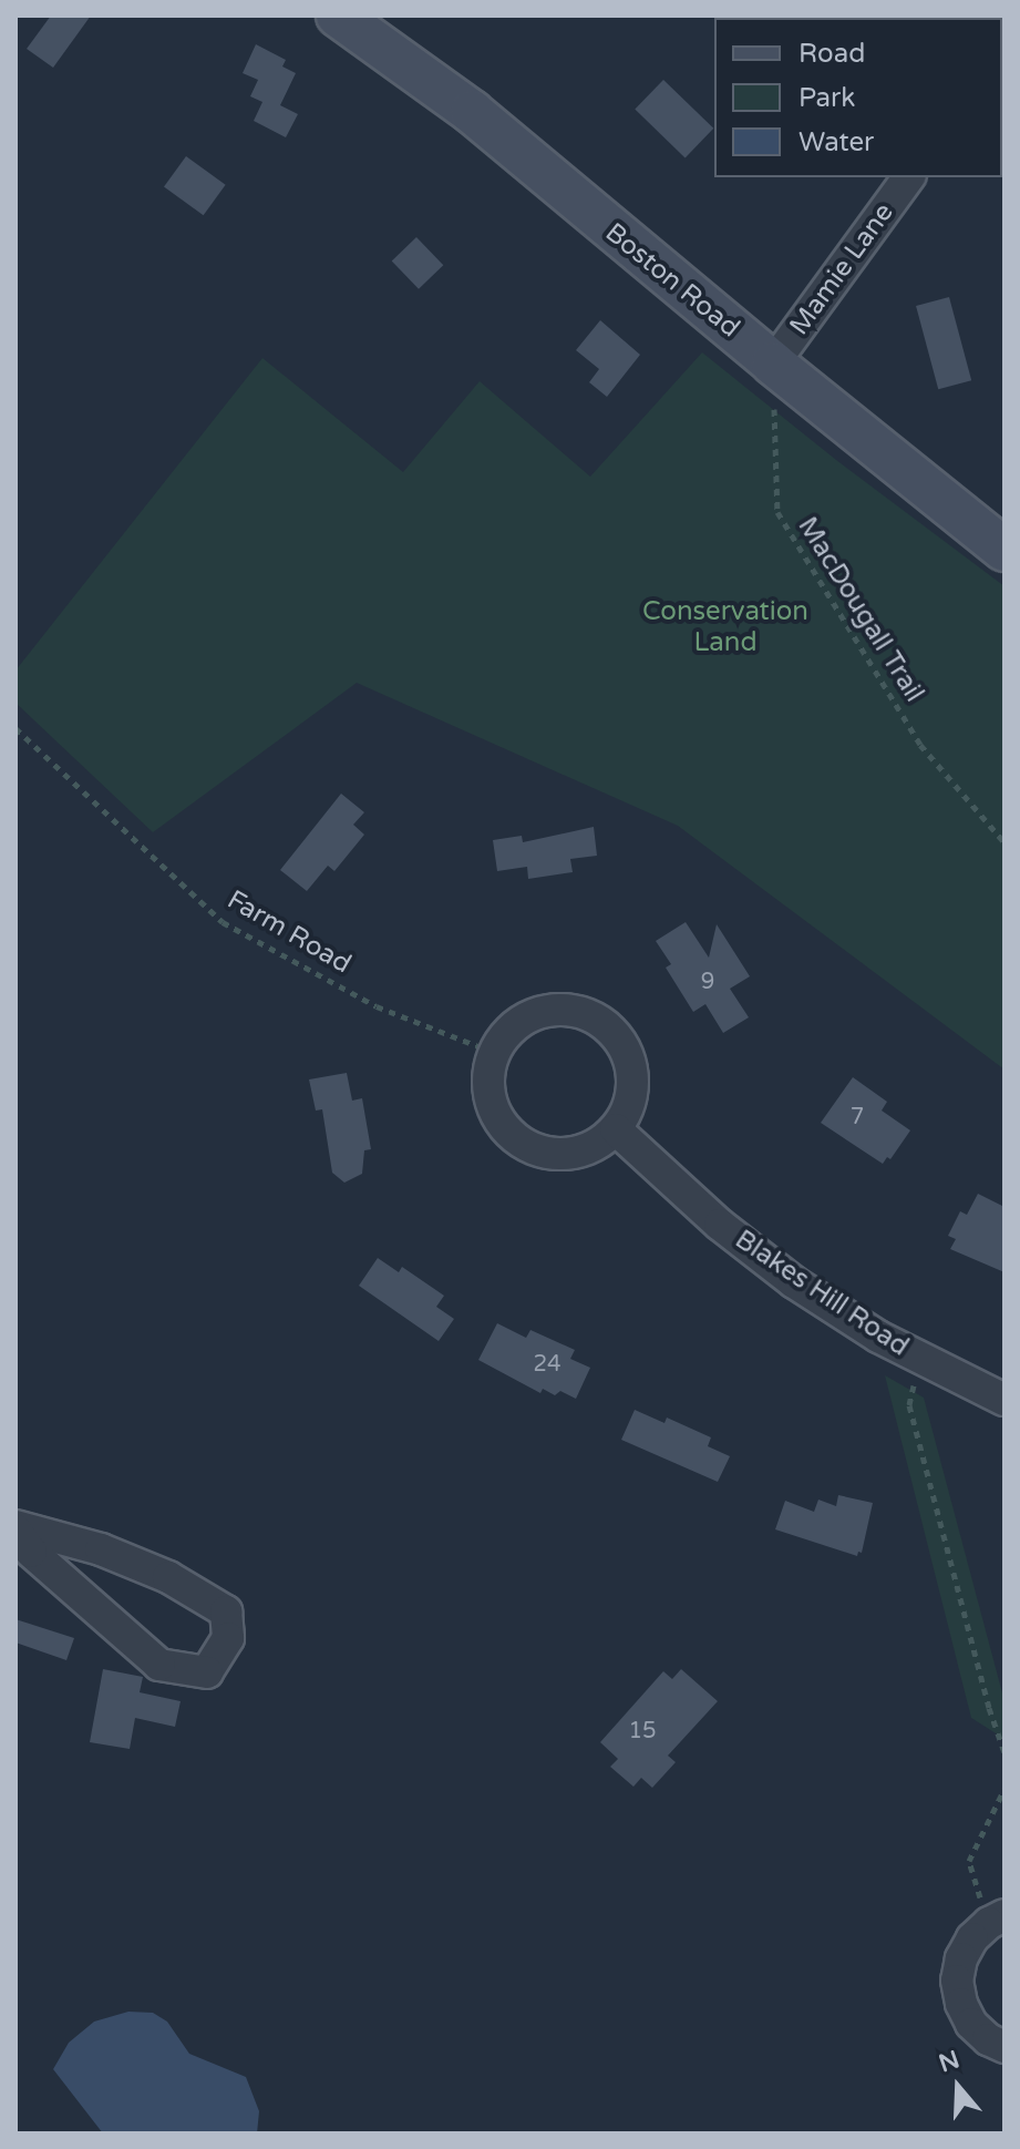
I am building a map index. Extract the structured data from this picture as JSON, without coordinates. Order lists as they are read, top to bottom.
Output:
{
  "streets": {
    "main road": ["Boston Road"],
    "street": ["Mamie Lane", "Blakes Hill Road"],
    "path": ["MacDougall Trail", "Farm Road"]
  },
  "crossings": [
    ["Mamie Lane", "Boston Road"],
    ["Mamie Lane", "MacDougall Trail"],
    ["Boston Road", "MacDougall Trail"],
    ["Farm Road", "Blakes Hill Road"]
  ],
  "parks": ["Conservation Land"],
  "house_numbers": [
    "9",
    "7",
    "24",
    "15"
  ],
  "legend": ["Road", "Park", "Water"],
  "north": "top"
}
